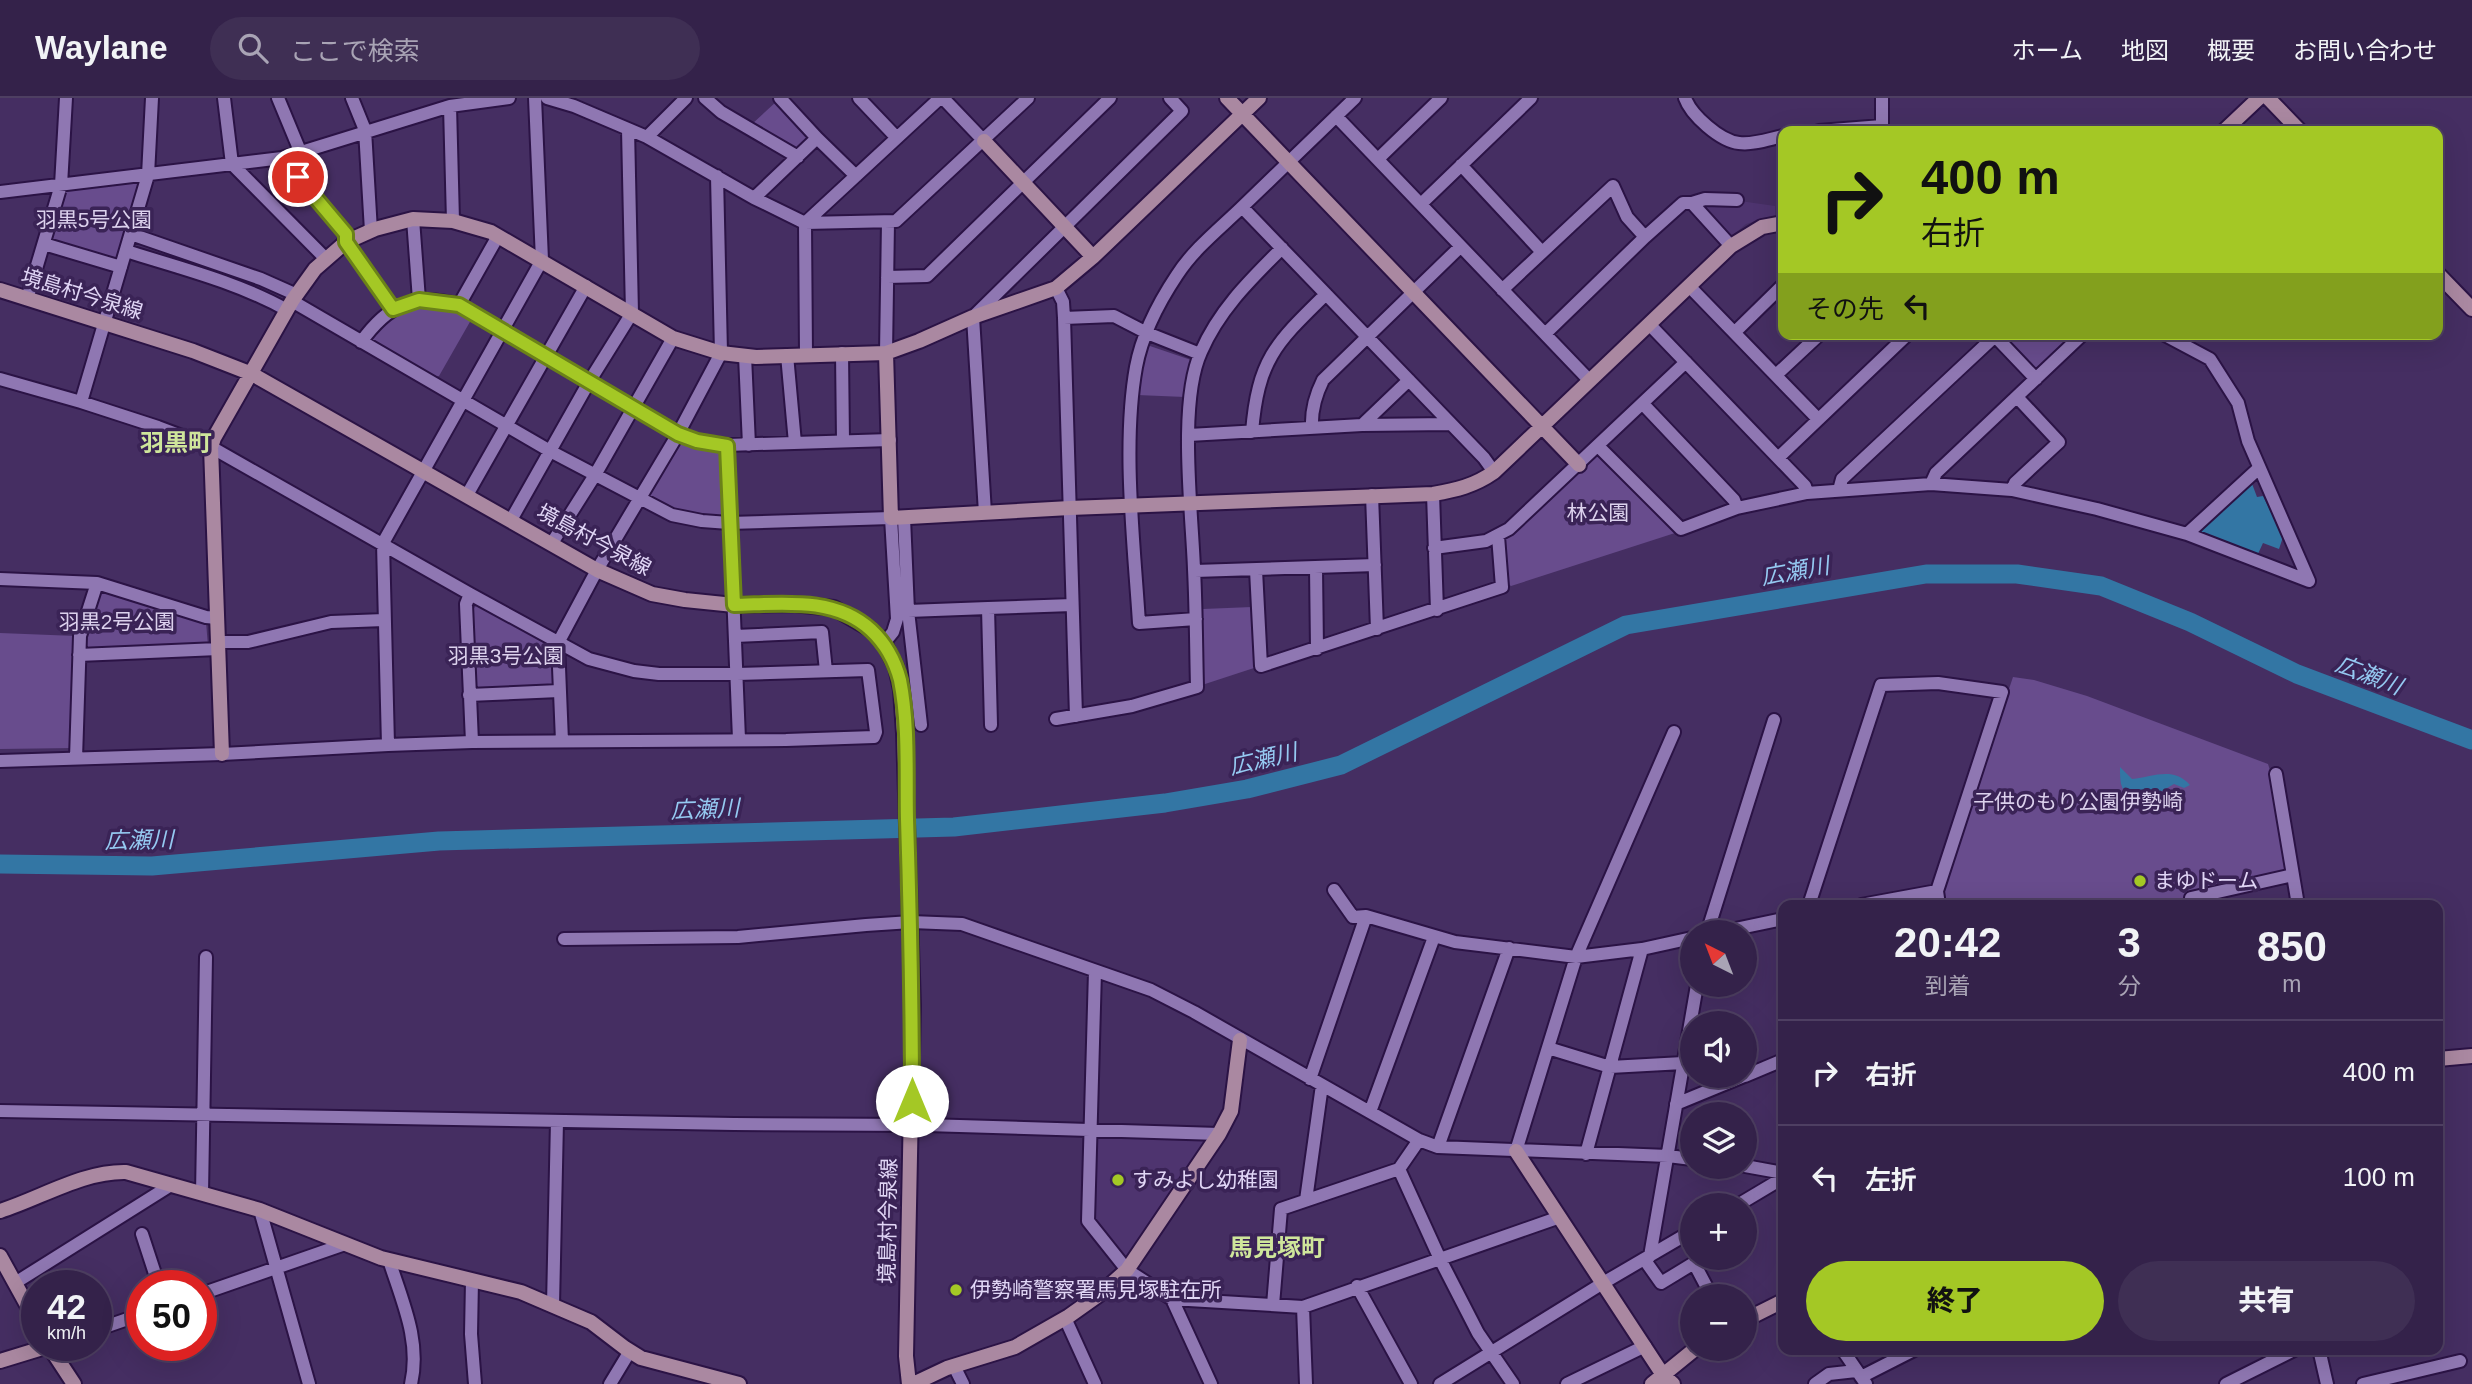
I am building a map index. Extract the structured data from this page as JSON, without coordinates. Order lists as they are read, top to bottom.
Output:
{
  "streets": {
    "street": ["境島村今泉線"]
  },
  "districts": ["羽黒町", "馬見塚町"],
  "water": ["広瀬川"],
  "parks": [
    "羽黒5号公園",
    "林公園",
    "羽黒2号公園",
    "羽黒3号公園",
    "子供のもり公園伊勢崎"
  ],
  "places": ["まゆドーム", "すみよし幼稚園", "伊勢崎警察署馬見塚駐在所"],
  "north": "top left",
  "page": {
    "header": "Waylane",
    "search": "ここで検索",
    "nav": [
      "ホーム",
      "地図",
      "概要",
      "お問い合わせ"
    ],
    "turn": ["400 m", "右折"],
    "then": "その先",
    "eta": [
      "20:42",
      "到着",
      "3",
      "分",
      "850",
      "m"
    ],
    "map_buttons": ["+", "−"],
    "list": [
      {
        "name": "右折",
        "value": "400 m"
      },
      {
        "name": "左折",
        "value": "100 m"
      }
    ],
    "buttons": ["終了", "共有"],
    "speed": "42 km/h",
    "limit": "50"
  }
}
